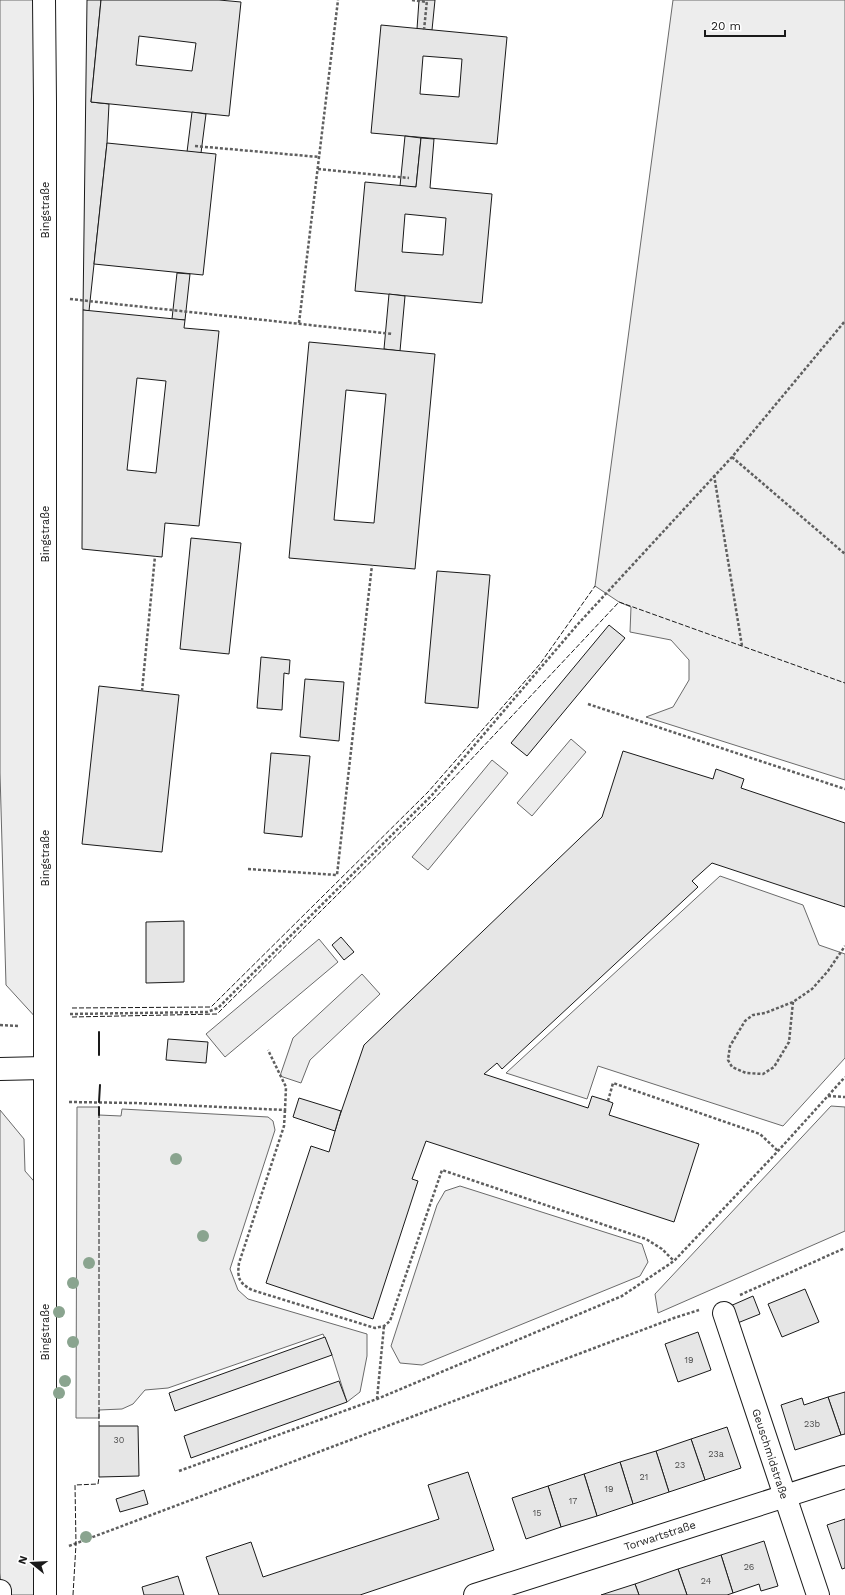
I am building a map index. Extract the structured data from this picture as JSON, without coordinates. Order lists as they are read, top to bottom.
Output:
{
  "streets": {
    "street": ["Bingstraße", "Geuschmidstraße", "Torwartstraße"]
  },
  "crossings": [
    ["Geuschmidstraße", "Torwartstraße"]
  ],
  "house_numbers": [
    "19",
    "23b",
    "30",
    "23a",
    "23",
    "21",
    "19",
    "17",
    "15",
    "26",
    "24"
  ],
  "scale_bar": "20 m",
  "north": "left"
}
